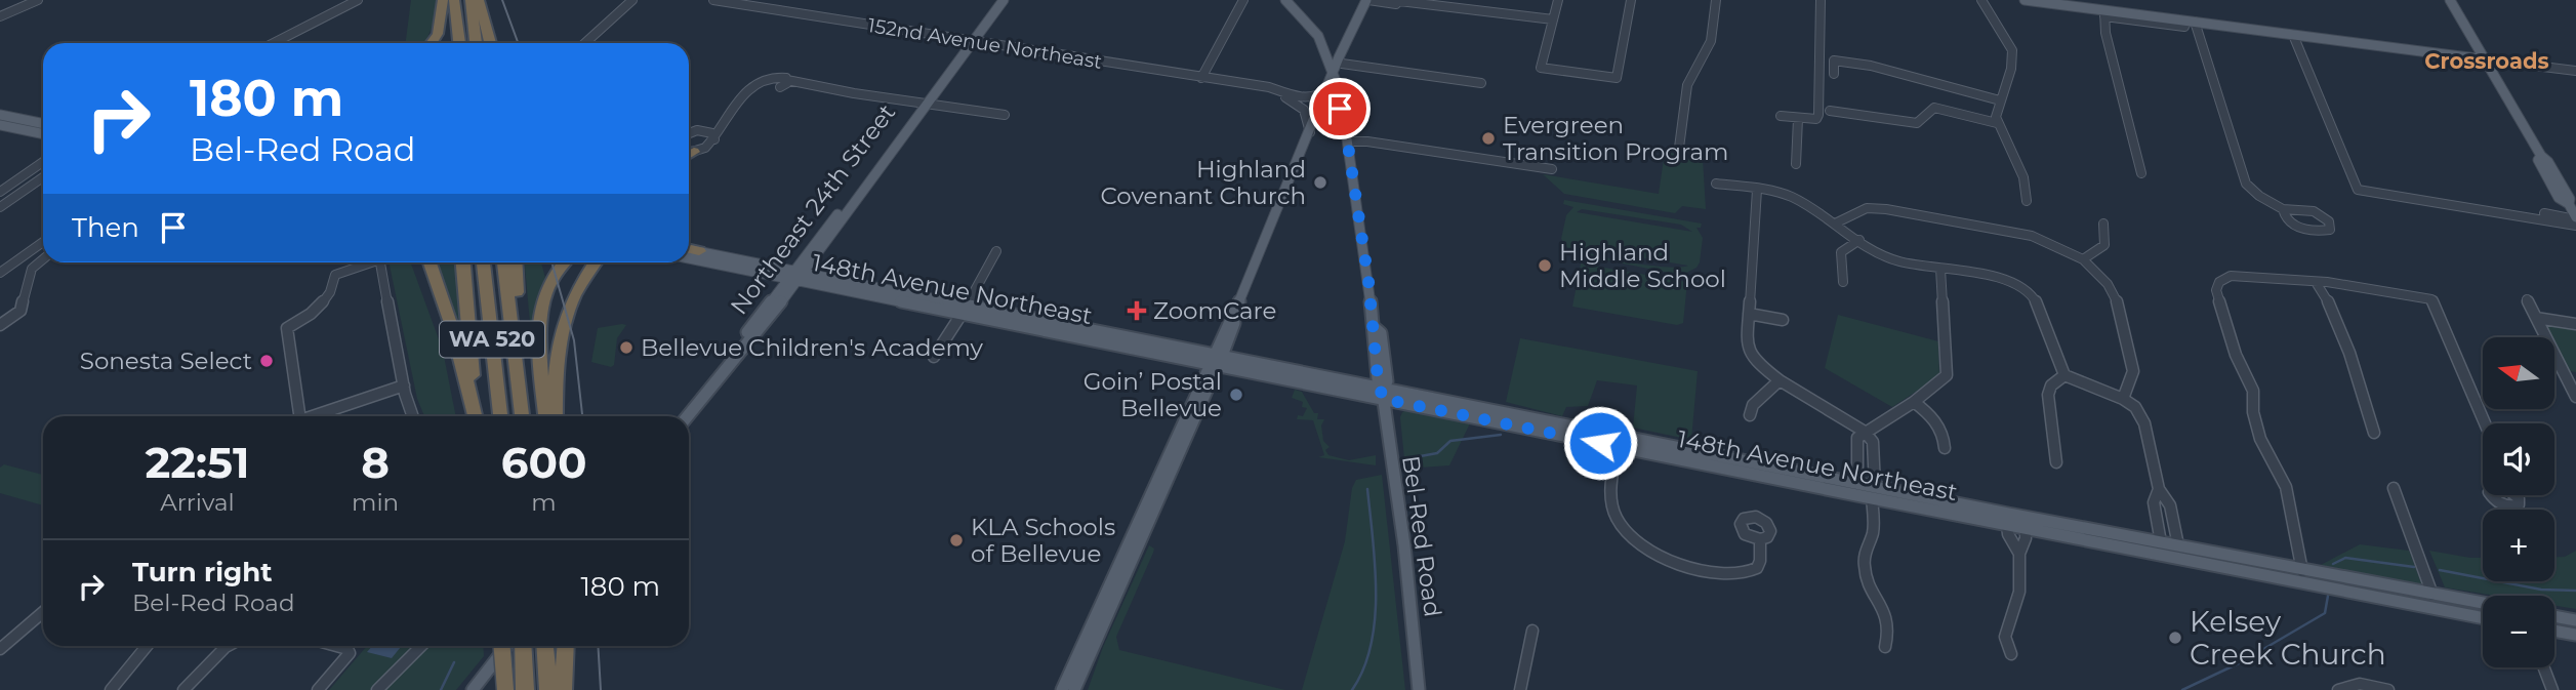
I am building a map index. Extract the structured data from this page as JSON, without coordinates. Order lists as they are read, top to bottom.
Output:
{
  "streets": {
    "highway": ["WA 520"],
    "main road": ["Northeast 24th Street", "148th Avenue Northeast", "Bel-Red Road"],
    "street": ["152nd Avenue Northeast"]
  },
  "crossings": [
    ["152nd Avenue Northeast", "Northeast 24th Street"],
    ["Northeast 24th Street", "148th Avenue Northeast"],
    ["148th Avenue Northeast", "Bel-Red Road"]
  ],
  "districts": ["Crossroads"],
  "places": {
    "other": [
      "Evergreen Transition Program",
      "Highland Covenant Church",
      "Highland Middle School",
      "Bellevue Children's Academy",
      "Sonesta Select",
      "Goin’ Postal Bellevue",
      "KLA Schools of Bellevue",
      "Kelsey Creek Church"
    ],
    "health": ["ZoomCare"]
  },
  "north": "left",
  "page": {
    "turn": ["180 m", "Bel-Red Road"],
    "then": "Then",
    "map_buttons": ["+", "−"],
    "eta": [
      "22:51",
      "Arrival",
      "8",
      "min",
      "600",
      "m"
    ],
    "list": [
      {
        "name": "Turn right",
        "note": "Bel-Red Road",
        "value": "180 m"
      }
    ]
  }
}
